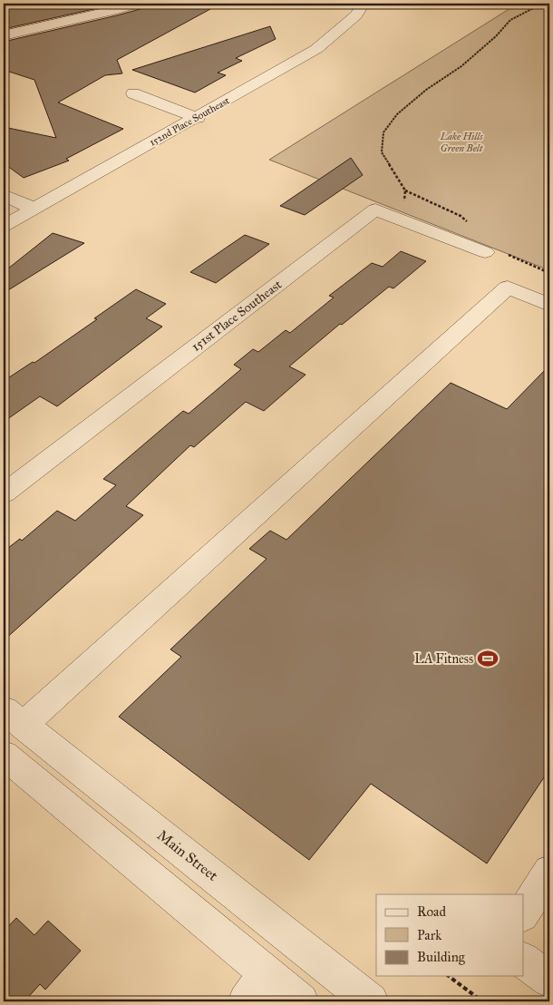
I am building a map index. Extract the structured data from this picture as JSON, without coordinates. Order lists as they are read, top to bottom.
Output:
{
  "streets": {
    "street": ["152nd Place Southeast", "151st Place Southeast", "Main Street"]
  },
  "parks": ["Lake Hills Green Belt"],
  "places": {
    "sports": ["LA Fitness"]
  },
  "legend": ["Road", "Park", "Building"]
}
